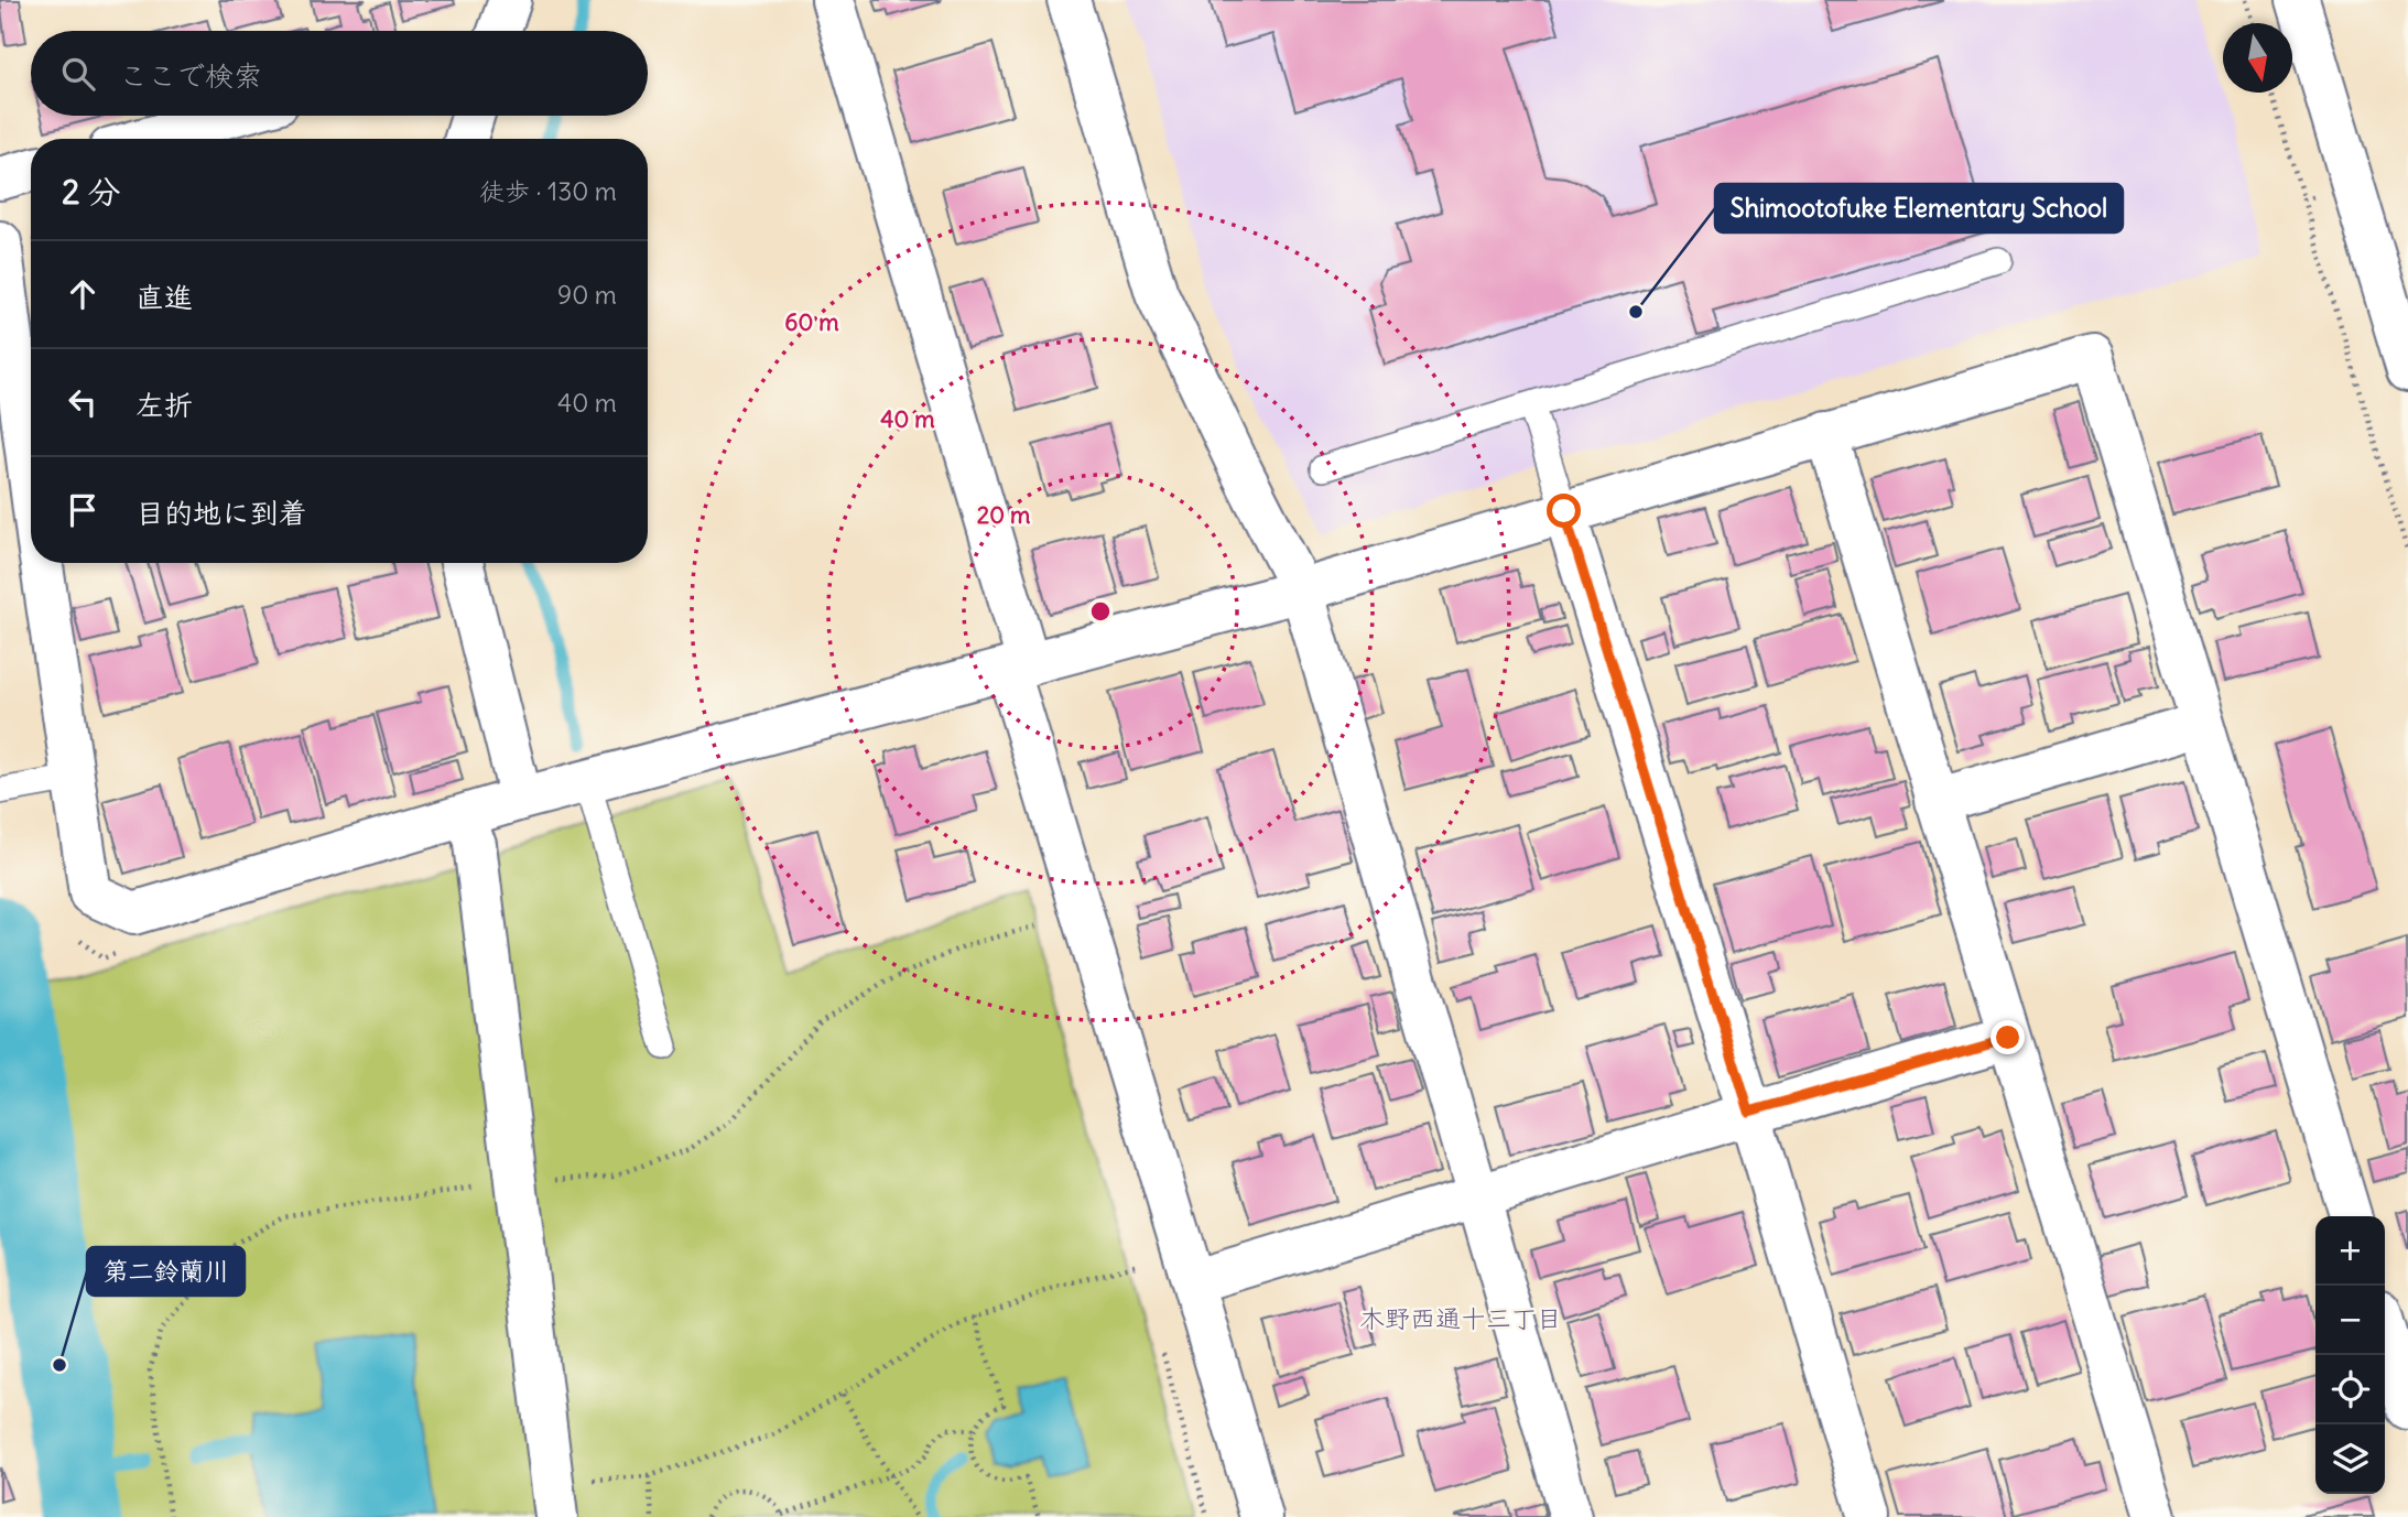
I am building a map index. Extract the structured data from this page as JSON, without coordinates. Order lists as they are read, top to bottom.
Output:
{
  "districts": ["木野西通十三丁目"],
  "places": ["Shimootofuke Elementary School", "第二鈴蘭川"],
  "north": "bottom",
  "page": {
    "search": "ここで検索",
    "heading": ["2 分", "徒歩 · 130 m"],
    "list": [
      ["直進", "90 m"],
      ["左折", "40 m"],
      "目的地に到着"
    ],
    "map_buttons": ["+", "−"]
  },
  "rings": ["60 m", "40 m", "20 m"]
}
